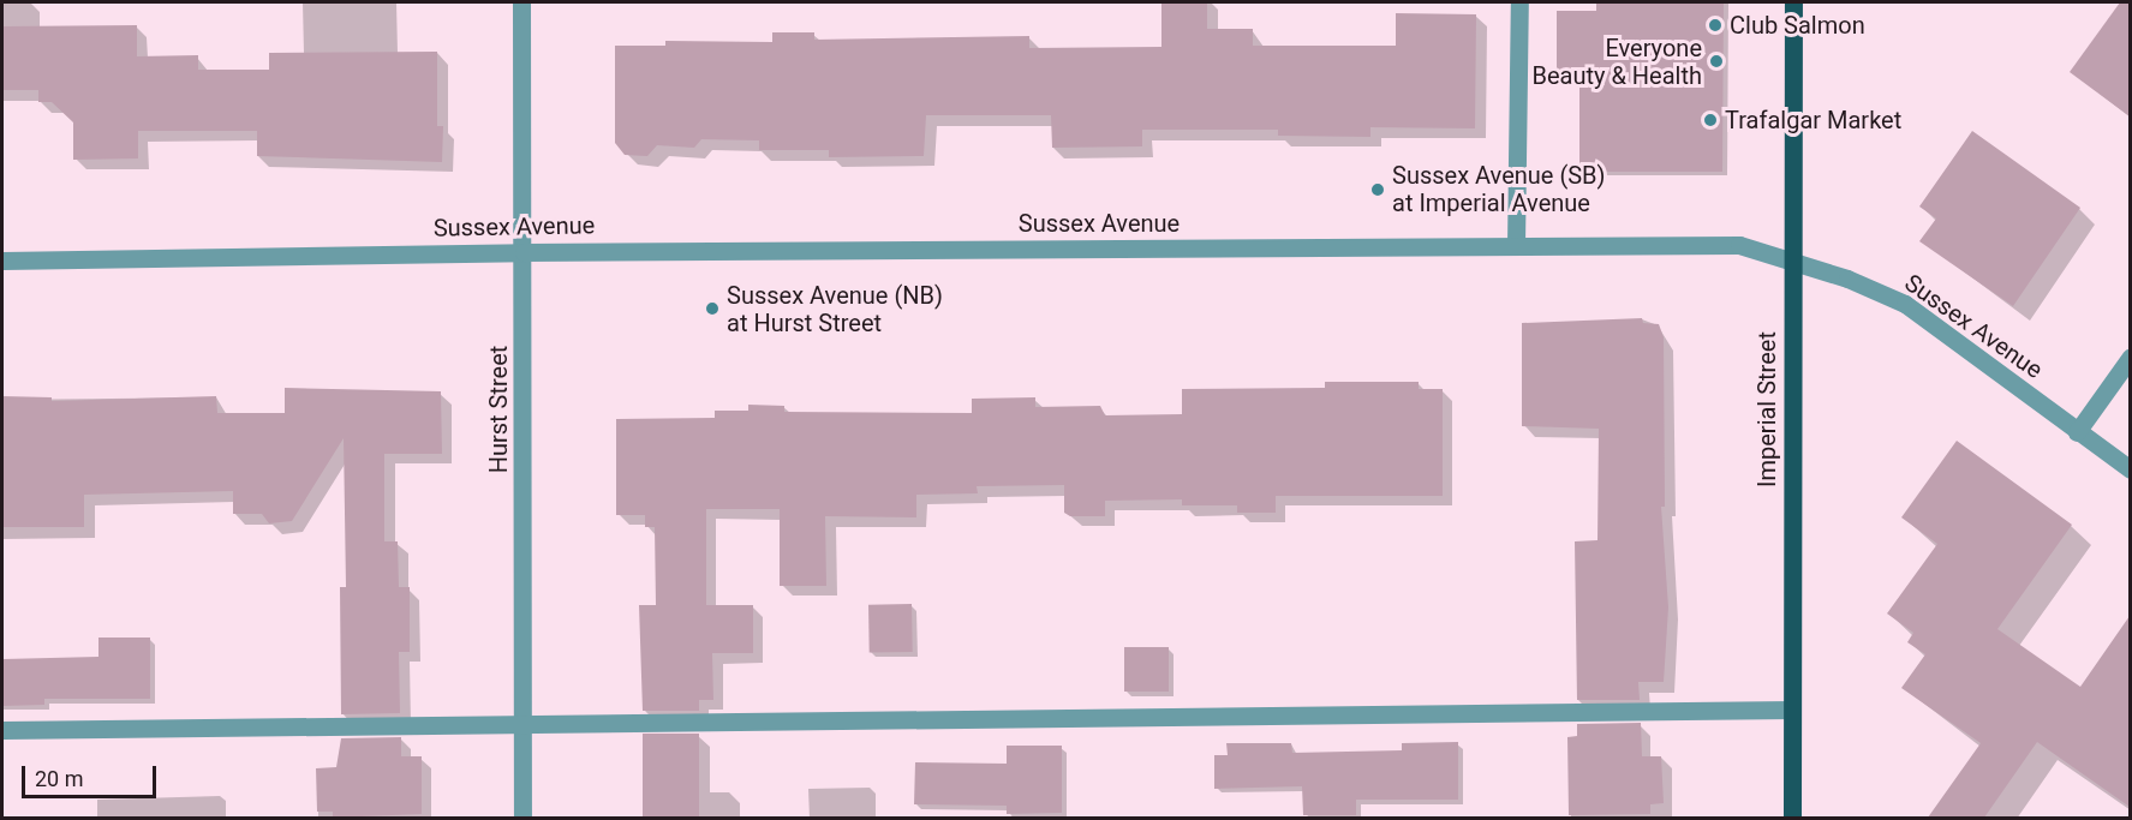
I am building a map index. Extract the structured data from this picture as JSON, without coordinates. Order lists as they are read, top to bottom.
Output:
{
  "streets": {
    "main road": ["Imperial Street"],
    "street": ["Sussex Avenue", "Hurst Street"]
  },
  "crossings": [
    ["Sussex Avenue", "Hurst Street"],
    ["Sussex Avenue", "Imperial Street"]
  ],
  "places": [
    "Club Salmon",
    "Everyone Beauty & Health",
    "Trafalgar Market",
    "Sussex Avenue (SB) at Imperial Avenue",
    "Sussex Avenue (NB) at Hurst Street"
  ],
  "scale_bar": "20 m"
}
